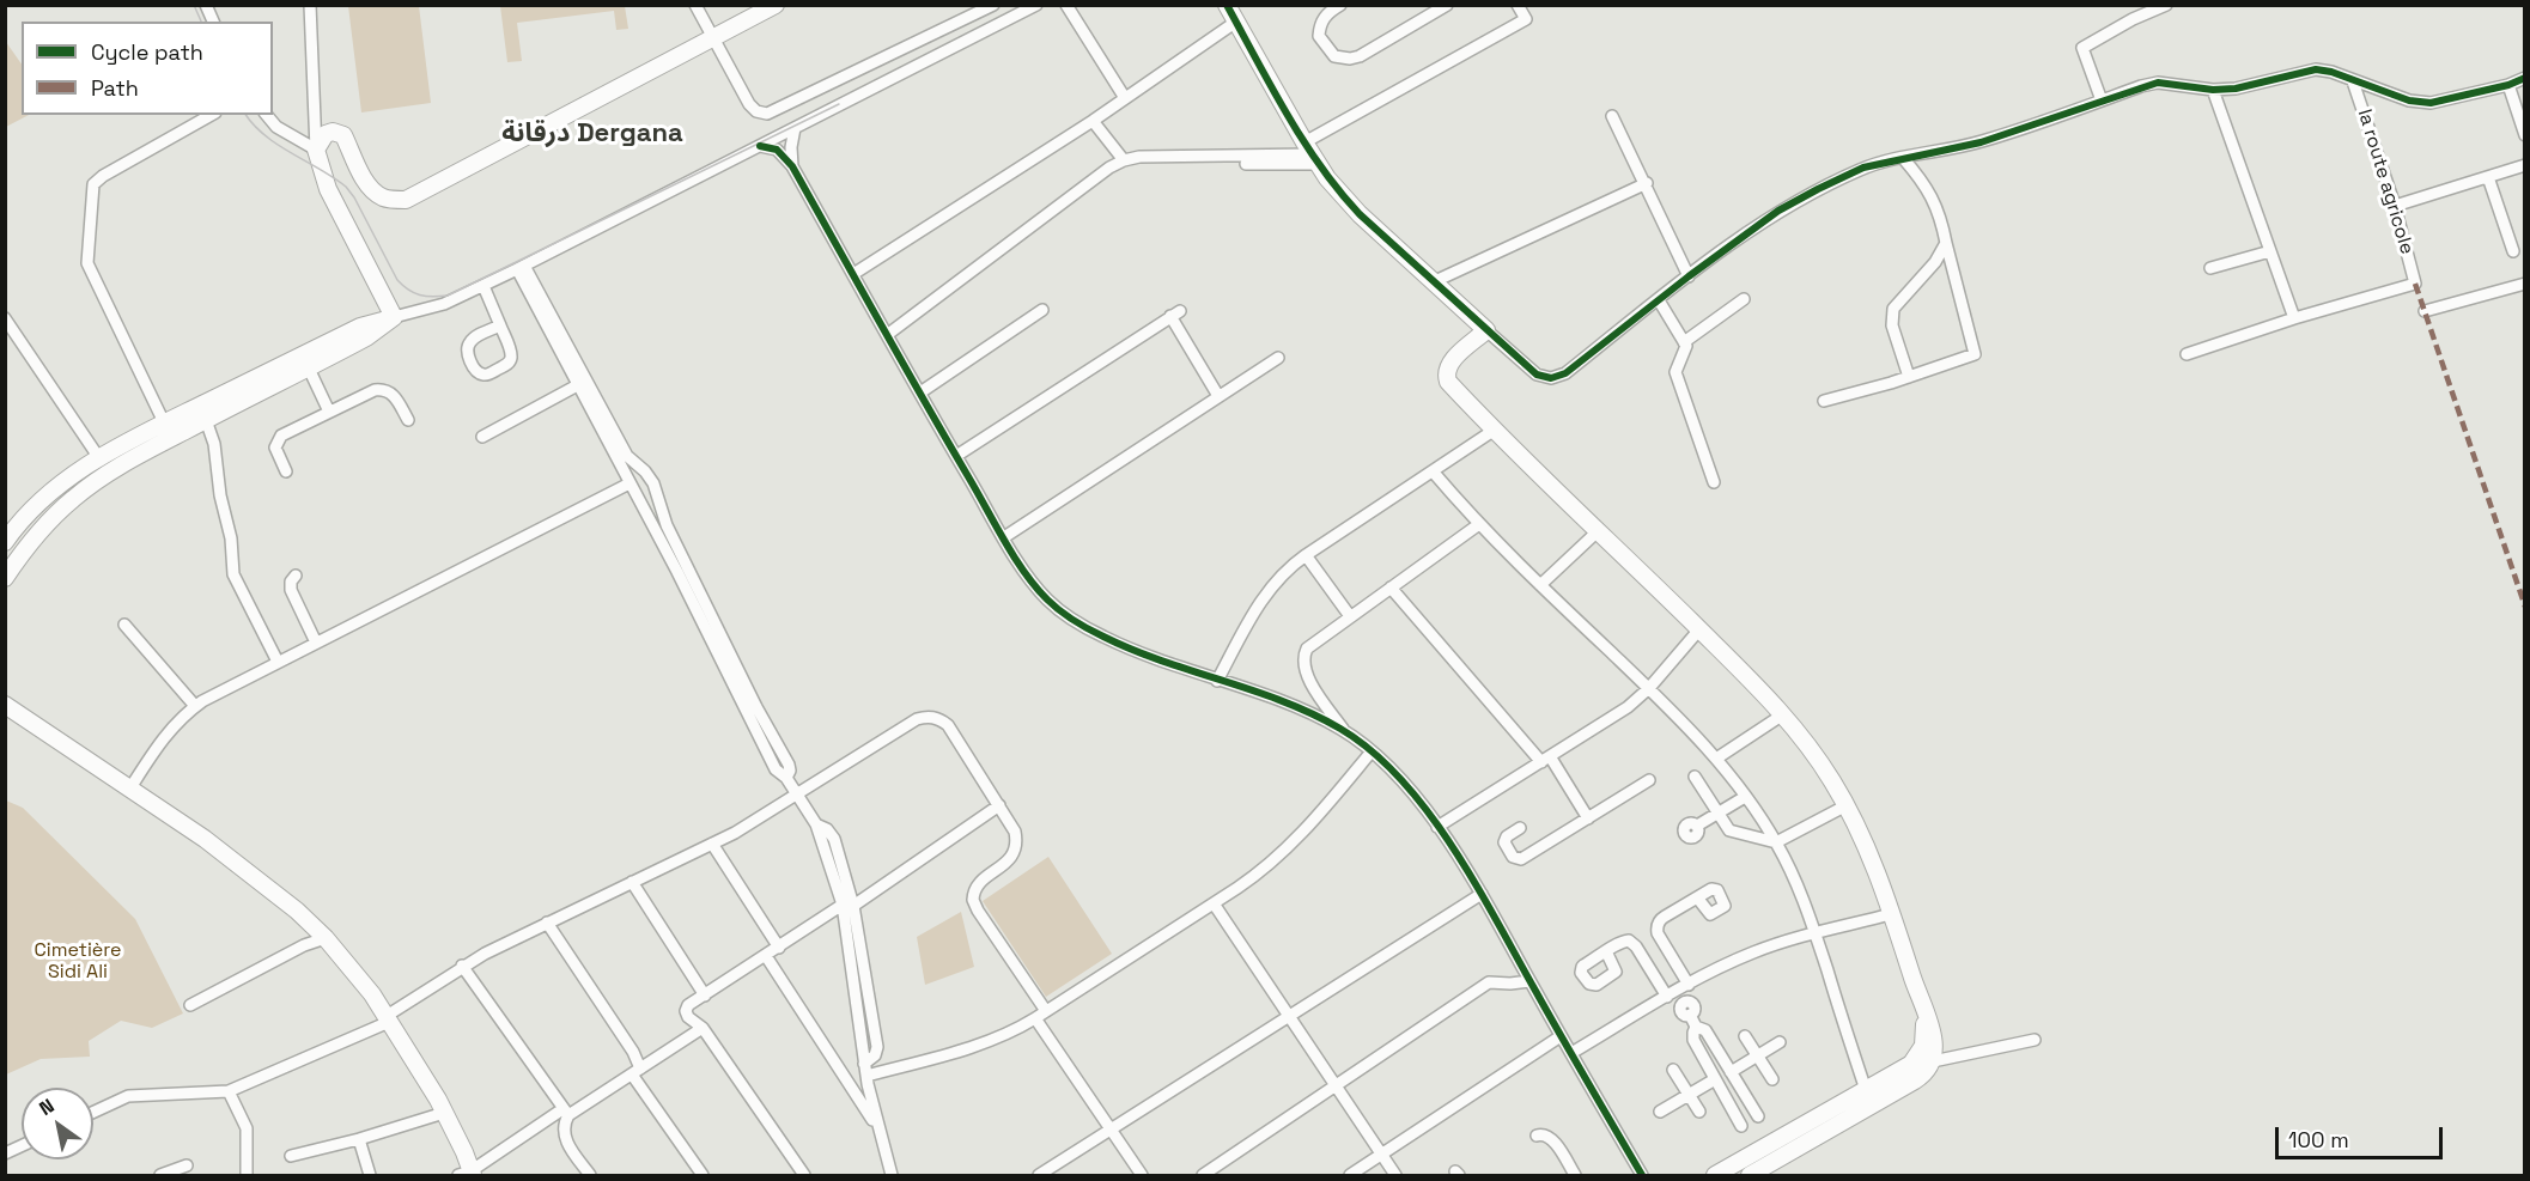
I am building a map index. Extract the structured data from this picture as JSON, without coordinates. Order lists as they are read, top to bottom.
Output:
{
  "streets": {
    "street": ["la route agricole"]
  },
  "districts": ["درقانة Dergana"],
  "parks": ["Cimetière Sidi Ali"],
  "legend": ["Cycle path", "Path"],
  "scale_bar": "100 m",
  "north": "top left"
}
